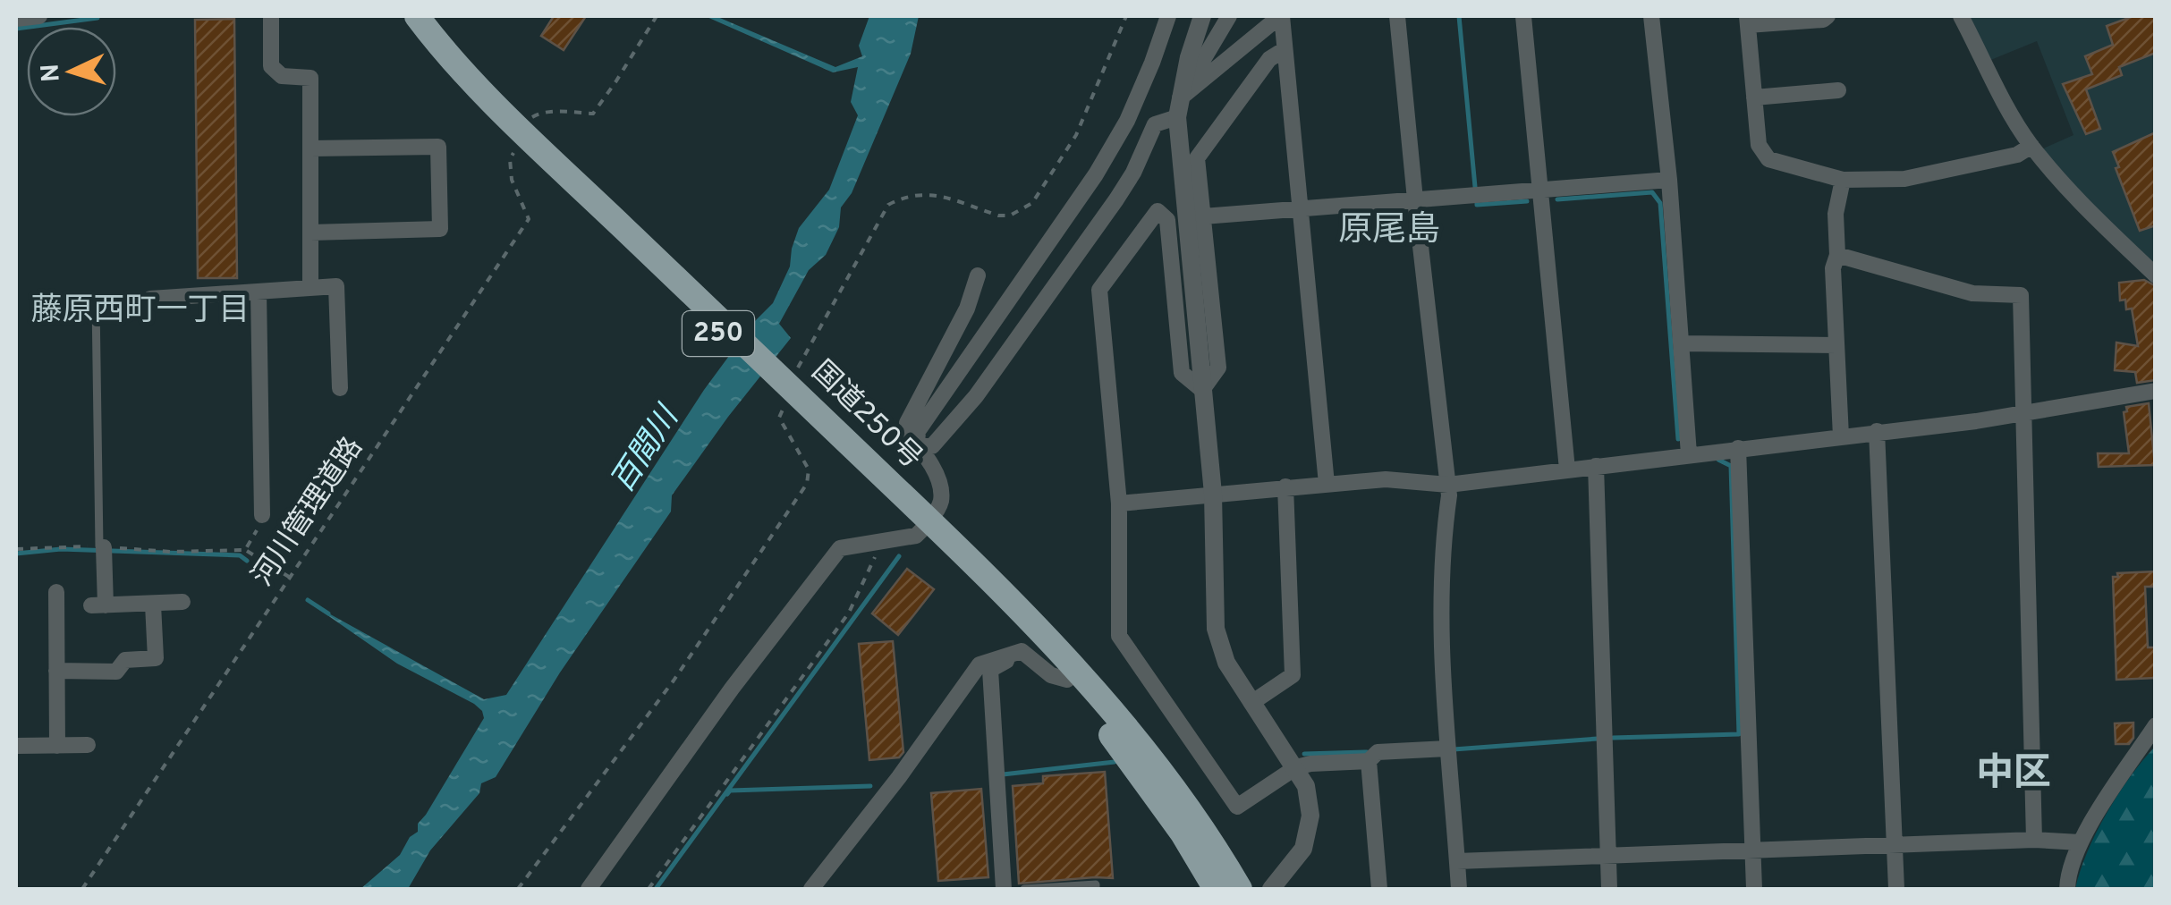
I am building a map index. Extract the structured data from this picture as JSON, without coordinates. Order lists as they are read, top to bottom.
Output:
{
  "streets": {
    "highway": ["250", "国道250号"],
    "path": ["河川管理道路"]
  },
  "crossings": [
    ["国道250号", "河川管理道路"]
  ],
  "districts": ["原尾島", "藤原西町一丁目", "中区"],
  "water": ["百間川"],
  "north": "left"
}
